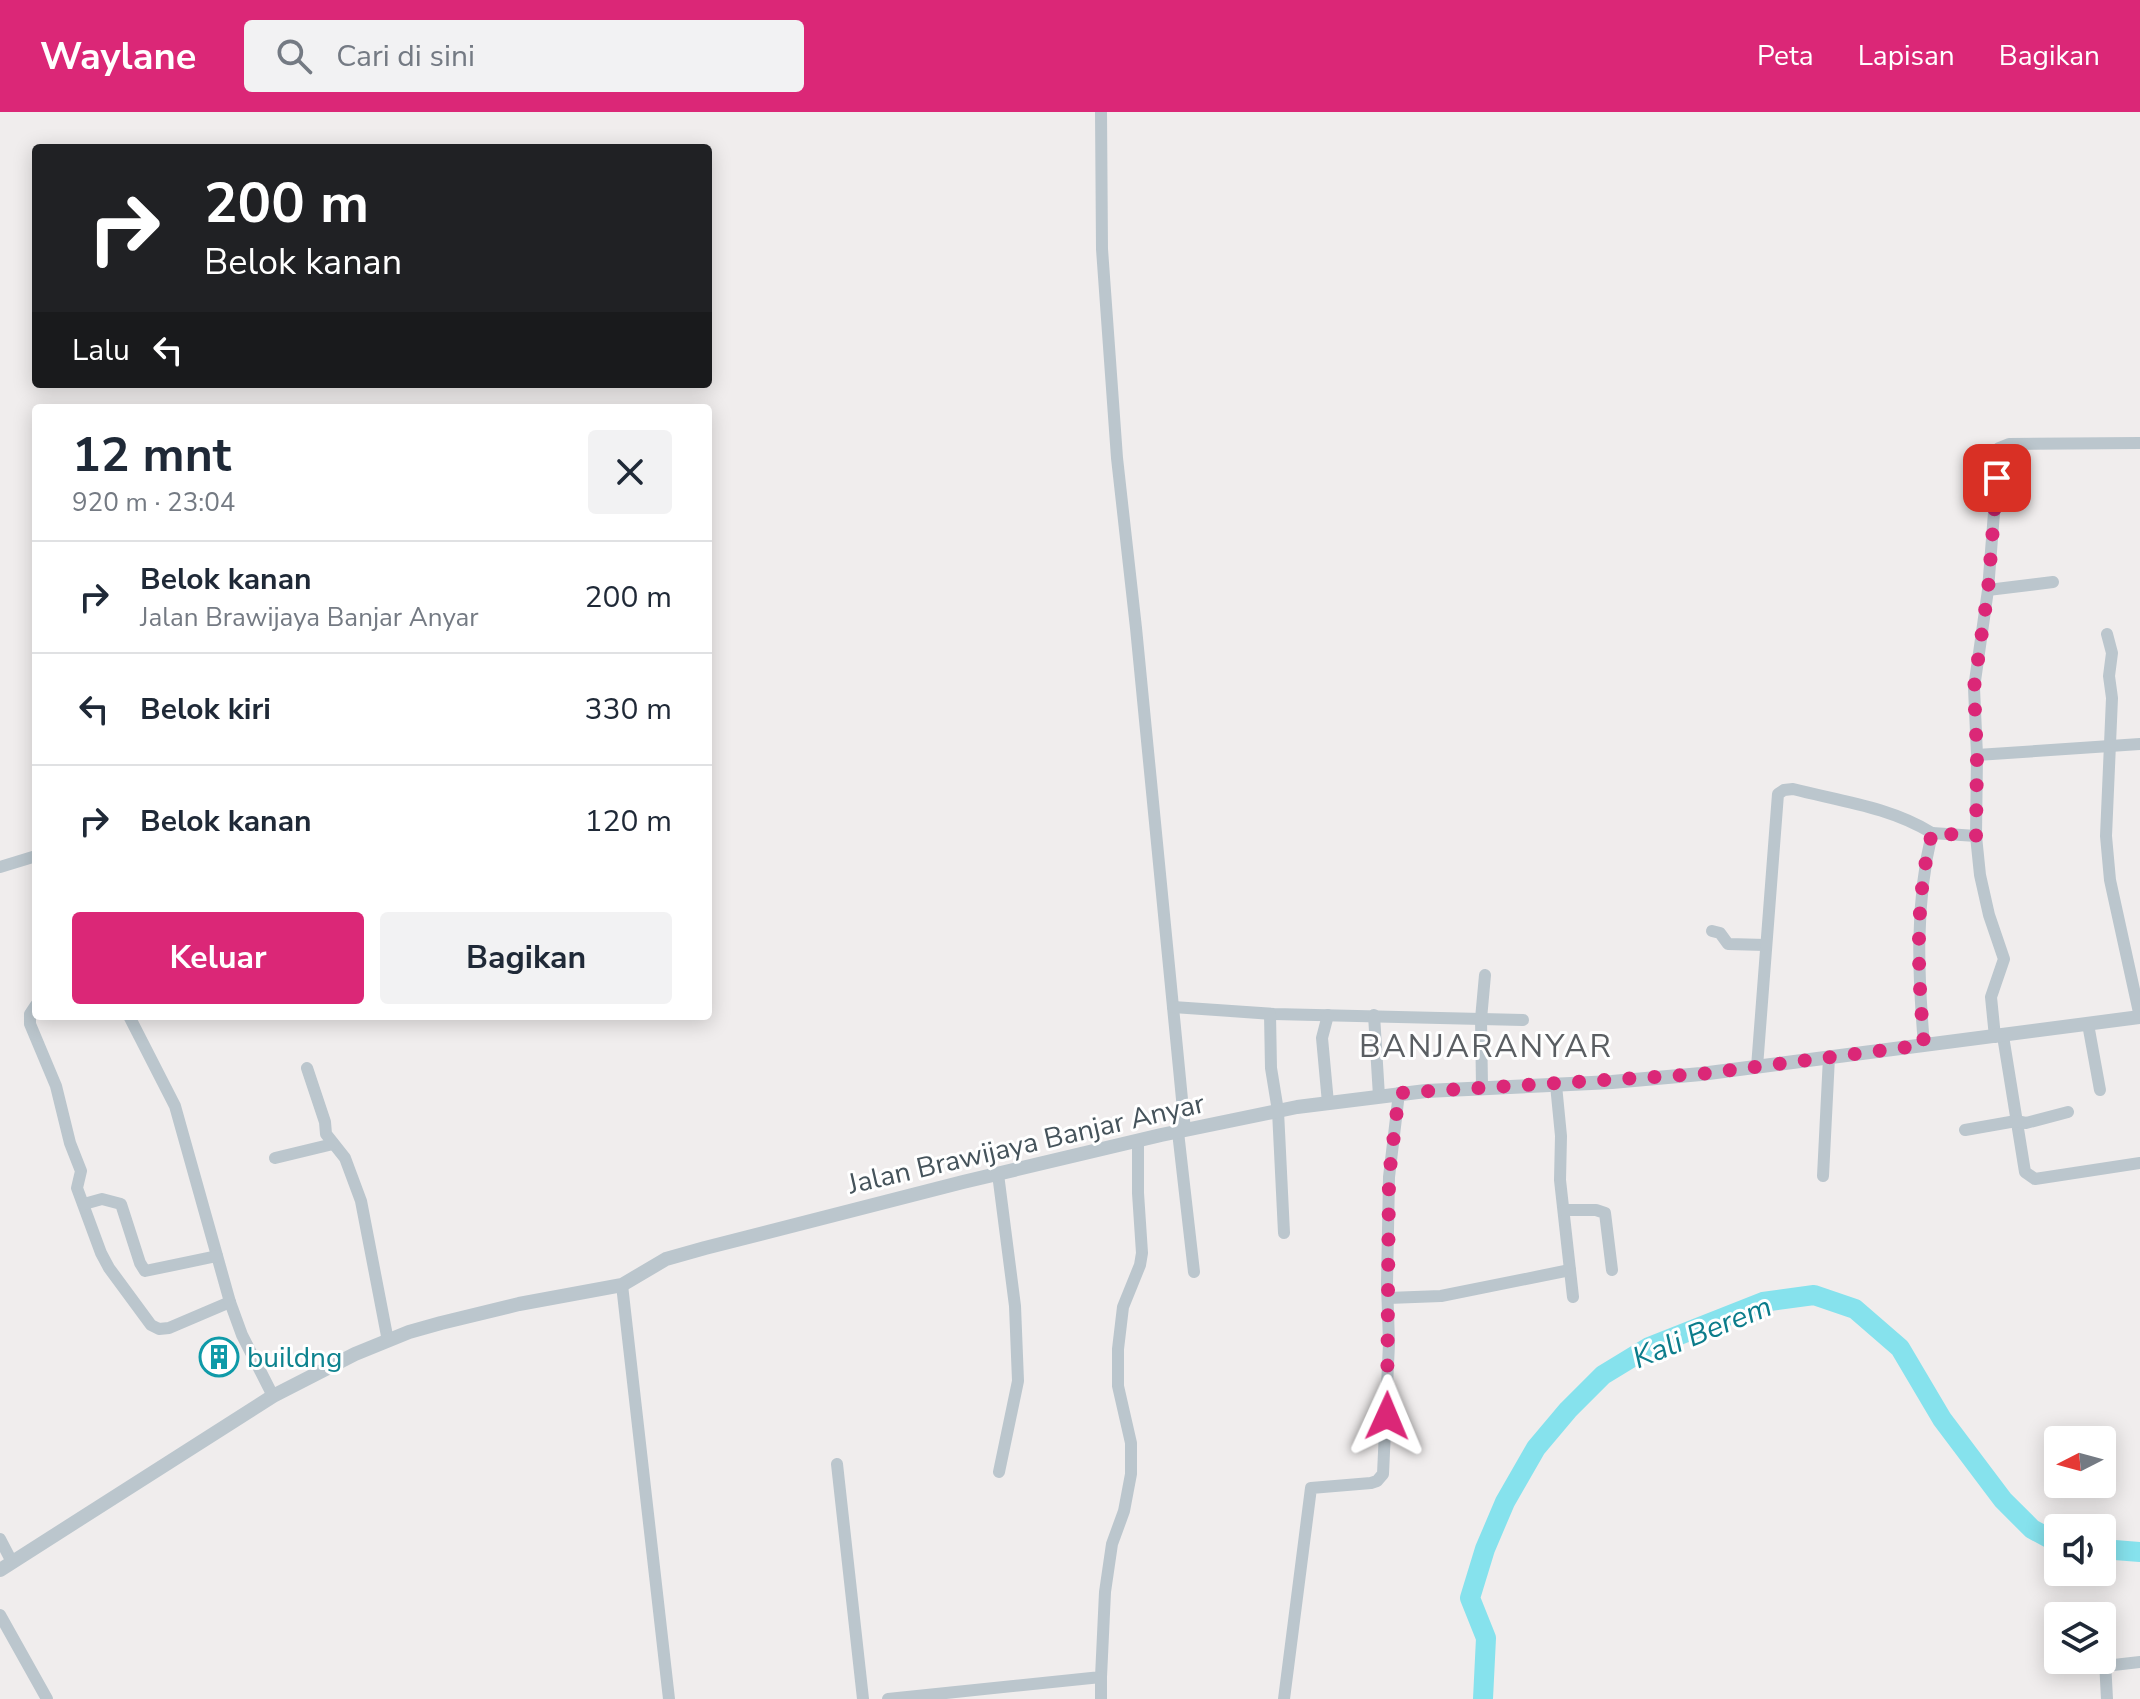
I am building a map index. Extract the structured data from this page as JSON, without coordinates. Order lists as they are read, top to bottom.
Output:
{
  "streets": {
    "street": ["Jalan Brawijaya Banjar Anyar"]
  },
  "districts": ["BANJARANYAR"],
  "water": ["Kali Berem"],
  "places": {
    "building": ["buildng"]
  },
  "north": "left",
  "page": {
    "header": "Waylane",
    "search": "Cari di sini",
    "nav": ["Peta", "Lapisan", "Bagikan"],
    "turn": ["200 m", "Belok kanan"],
    "then": "Lalu",
    "heading": ["12 mnt", "920 m · 23:04"],
    "list": [
      {
        "name": "Belok kanan",
        "note": "Jalan Brawijaya Banjar Anyar",
        "value": "200 m"
      },
      {
        "name": "Belok kiri",
        "value": "330 m"
      },
      {
        "name": "Belok kanan",
        "value": "120 m"
      }
    ],
    "buttons": ["Keluar", "Bagikan"]
  }
}
